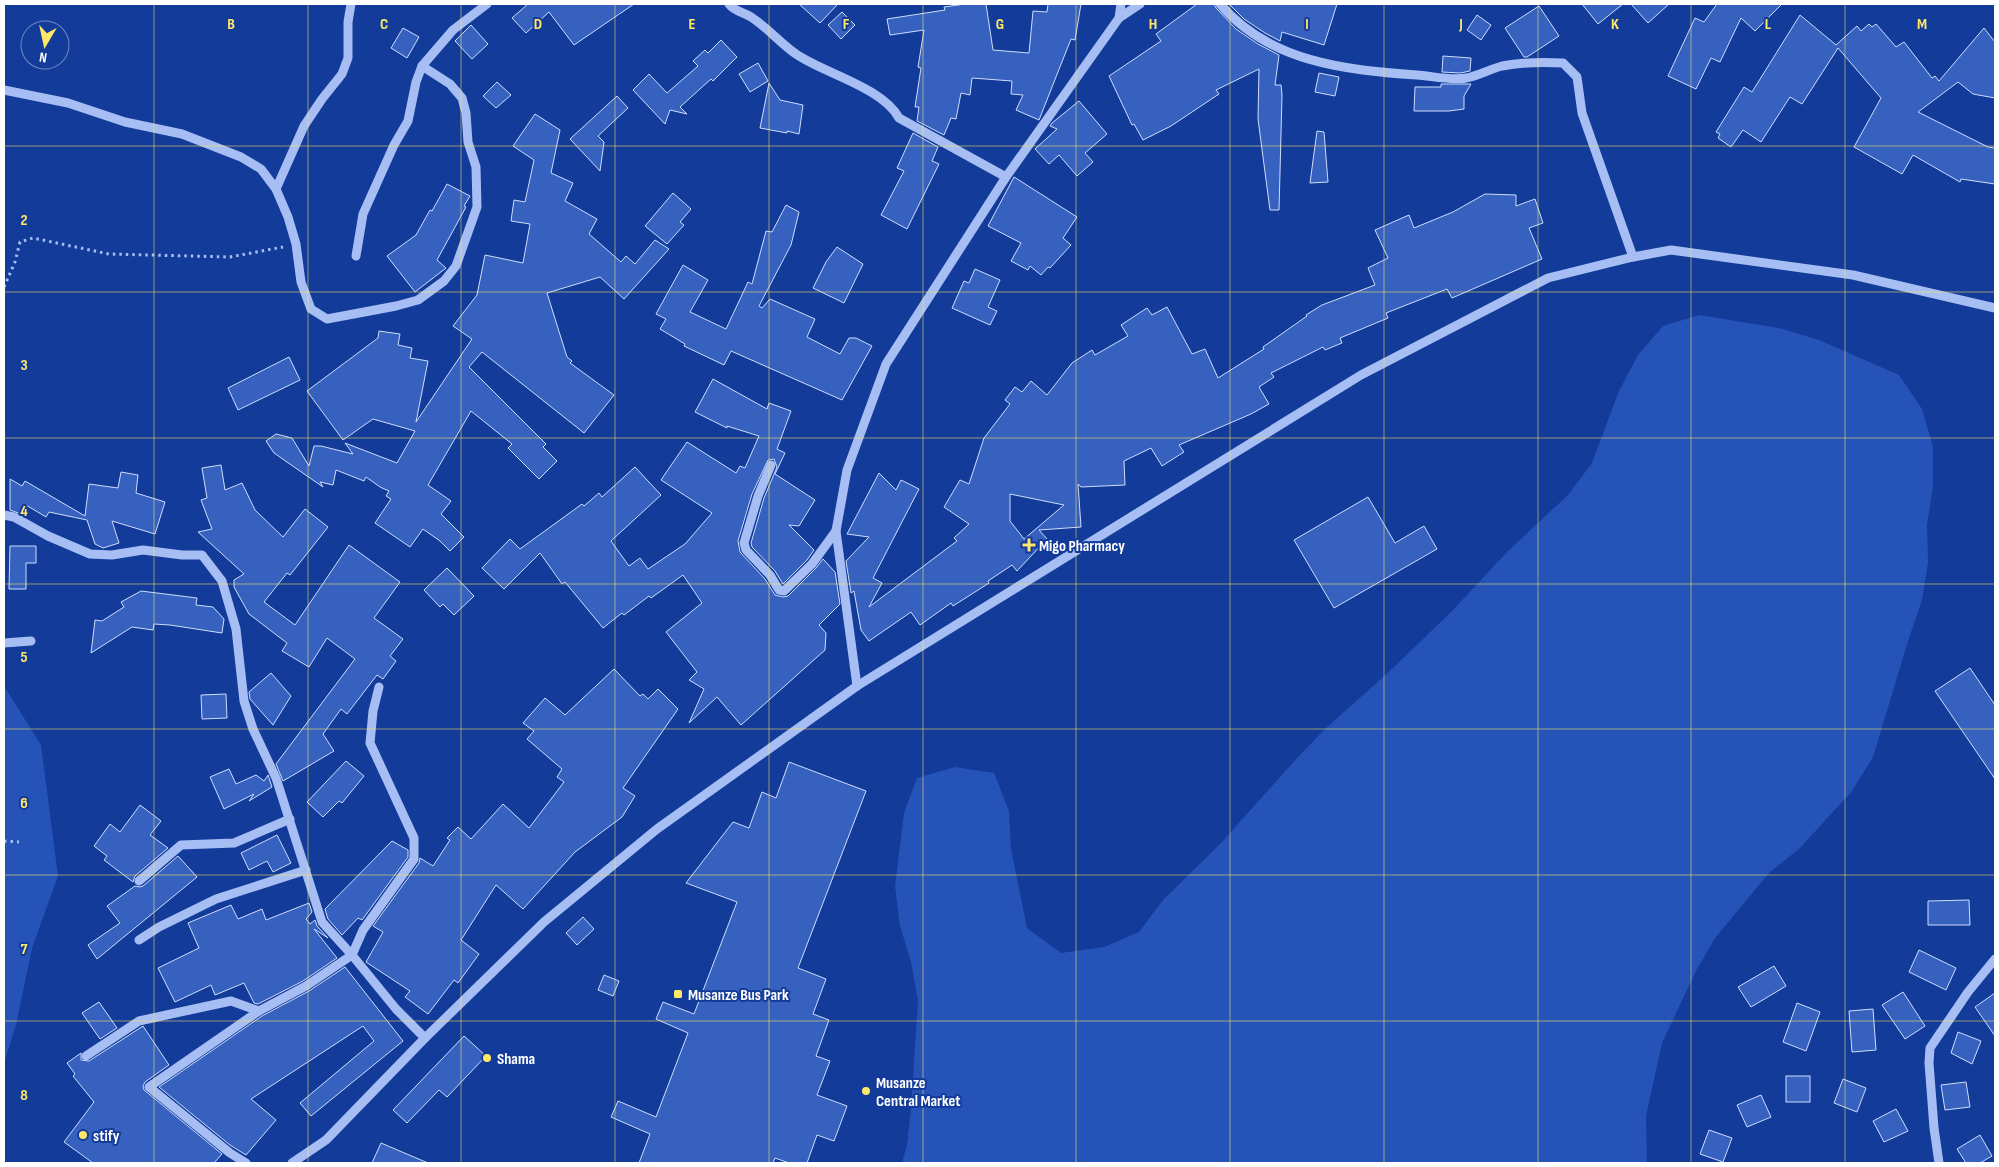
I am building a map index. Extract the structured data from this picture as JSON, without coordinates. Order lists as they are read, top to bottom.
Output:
{
  "places": {
    "health": ["Migo Pharmacy"],
    "transit": ["Musanze Bus Park"],
    "other": ["Shama", "Musanze Central Market", "stify"]
  },
  "north": "bottom",
  "grid": {
    "columns": [
      "B",
      "C",
      "D",
      "E",
      "F",
      "G",
      "H",
      "I",
      "J",
      "K",
      "L",
      "M"
    ],
    "rows": [
      "2",
      "3",
      "4",
      "5",
      "6",
      "7",
      "8"
    ]
  }
}
